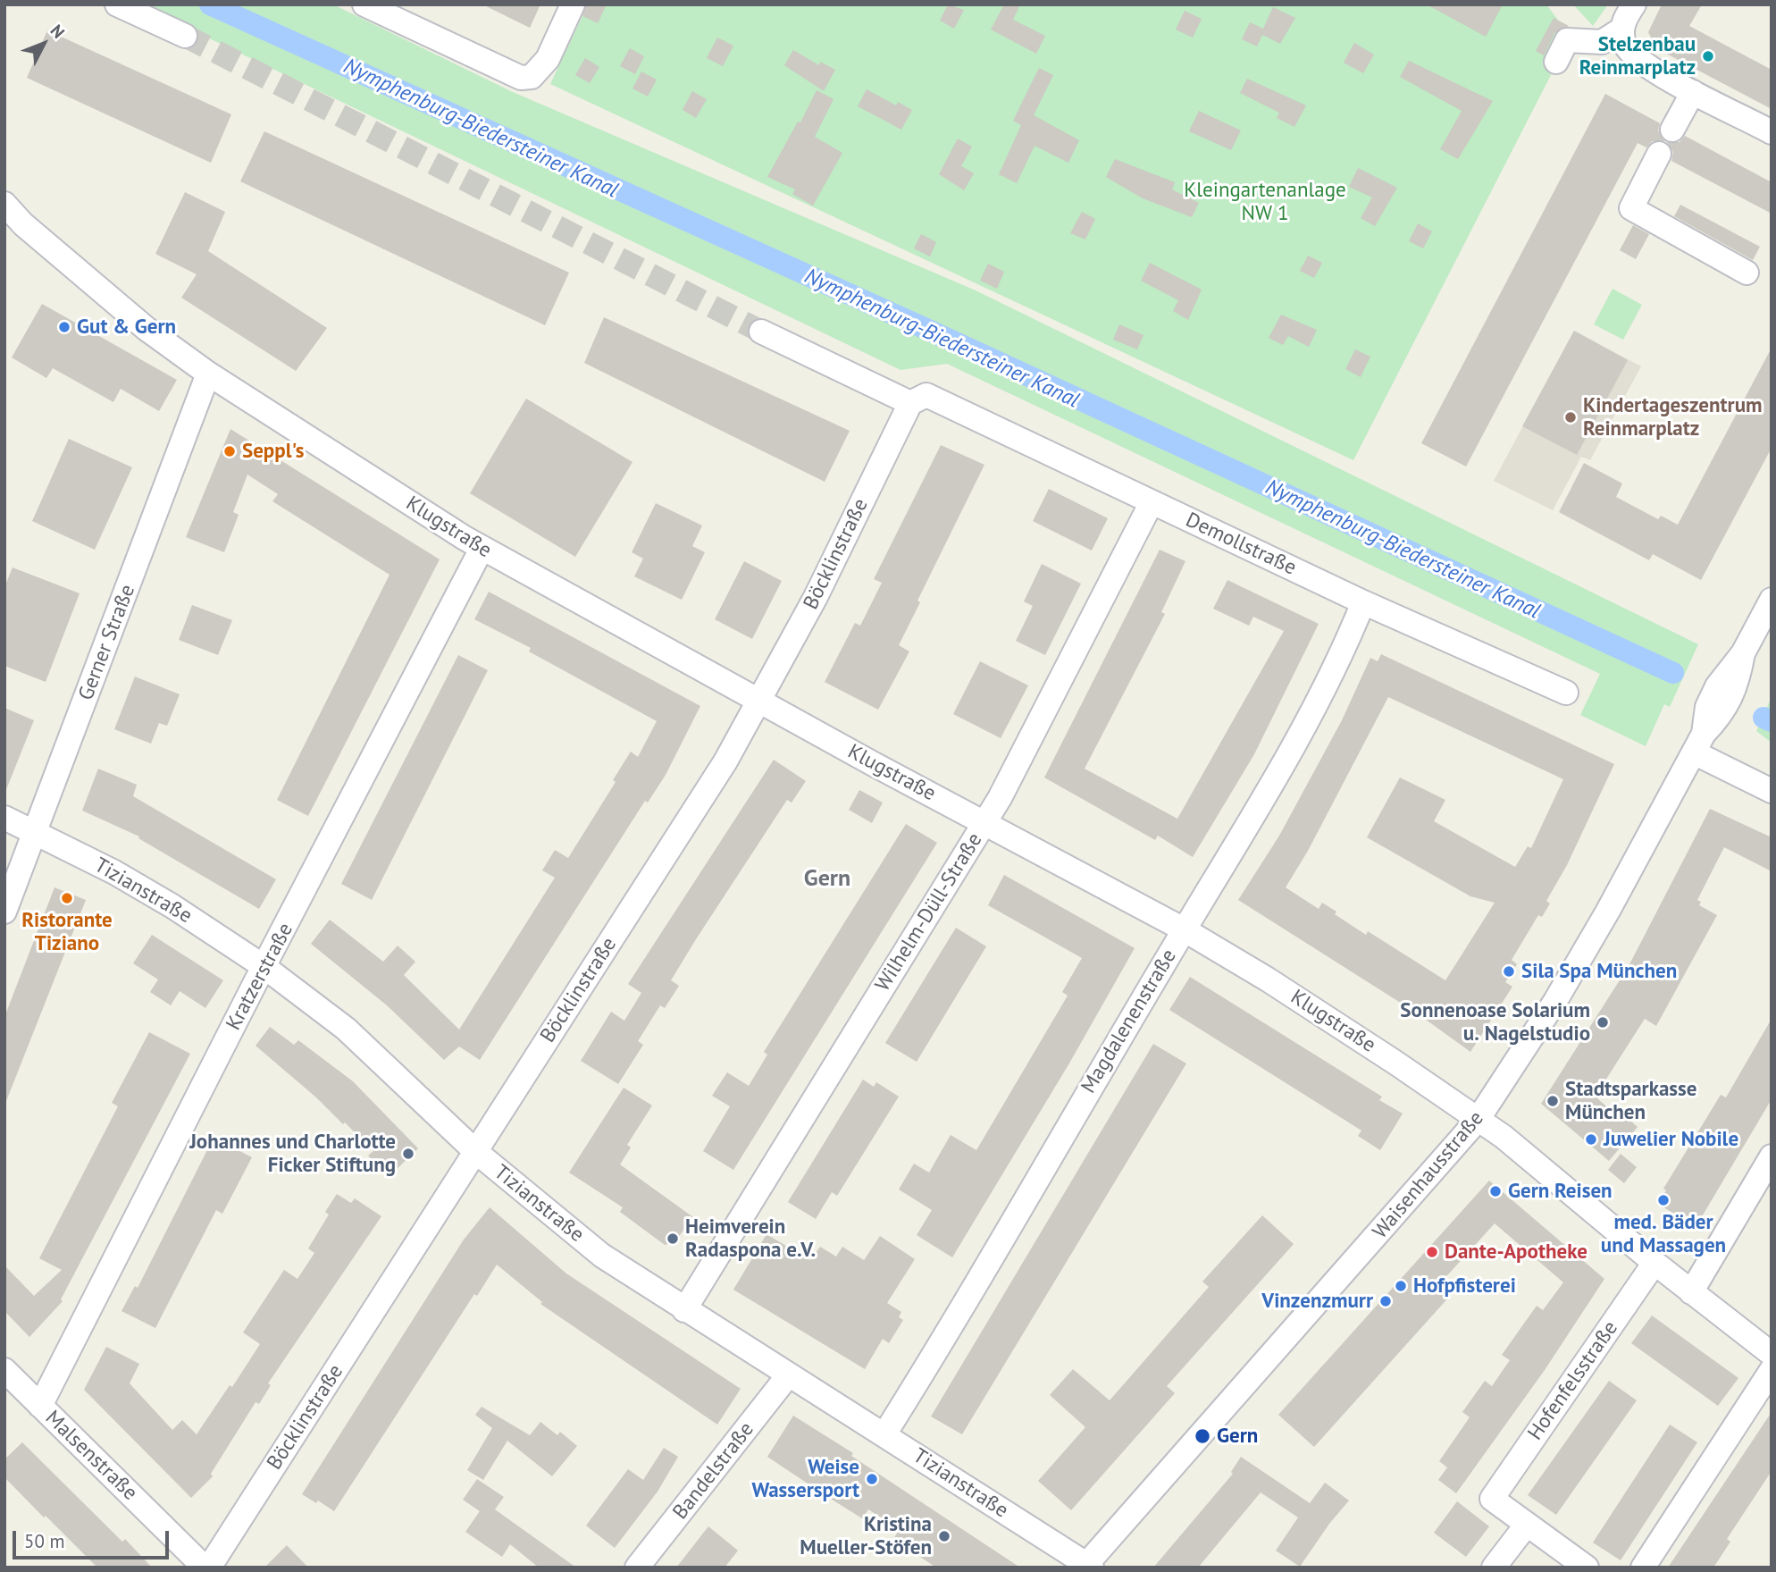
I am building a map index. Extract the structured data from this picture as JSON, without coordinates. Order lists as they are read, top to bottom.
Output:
{
  "streets": {
    "street": [
      "Klugstraße",
      "Demollstraße",
      "Böcklinstraße",
      "Gerner Straße",
      "Tizianstraße",
      "Wilhelm-Düll-Straße",
      "Kratzerstraße",
      "Magdalenenstraße",
      "Waisenhausstraße",
      "Hofenfelsstraße",
      "Malsenstraße",
      "Bandelstraße"
    ]
  },
  "crossings": [
    ["Klugstraße", "Böcklinstraße"],
    ["Klugstraße", "Gerner Straße"],
    ["Klugstraße", "Wilhelm-Düll-Straße"],
    ["Klugstraße", "Kratzerstraße"],
    ["Klugstraße", "Magdalenenstraße"],
    ["Klugstraße", "Waisenhausstraße"],
    ["Klugstraße", "Hofenfelsstraße"],
    ["Demollstraße", "Böcklinstraße"],
    ["Demollstraße", "Wilhelm-Düll-Straße"],
    ["Demollstraße", "Magdalenenstraße"],
    ["Böcklinstraße", "Tizianstraße"],
    ["Böcklinstraße", "Malsenstraße"],
    ["Gerner Straße", "Tizianstraße"],
    ["Tizianstraße", "Wilhelm-Düll-Straße"],
    ["Tizianstraße", "Kratzerstraße"],
    ["Tizianstraße", "Magdalenenstraße"],
    ["Tizianstraße", "Waisenhausstraße"],
    ["Tizianstraße", "Bandelstraße"],
    ["Kratzerstraße", "Malsenstraße"]
  ],
  "districts": ["Gern"],
  "water": ["Nymphenburg-Biedersteiner Kanal"],
  "parks": ["Kleingartenanlage NW 1"],
  "places": [
    "Stelzenbau Reinmarplatz",
    "Gut & Gern",
    "Kindertageszentrum Reinmarplatz",
    "Seppl's",
    "Ristorante Tiziano",
    "Sila Spa München",
    "Sonnenoase Solarium u. Nagelstudio",
    "Stadtsparkasse München",
    "Juwelier Nobile",
    "Johannes und Charlotte Ficker Stiftung",
    "Gern Reisen",
    "med. Bäder und Massagen",
    "Heimverein Radaspona e.V.",
    "Dante-Apotheke",
    "Hofpfisterei",
    "Vinzenzmurr",
    "Gern",
    "Weise Wassersport",
    "Kristina Mueller-Stöfen"
  ],
  "scale_bar": "50 m",
  "north": "top right"
}
